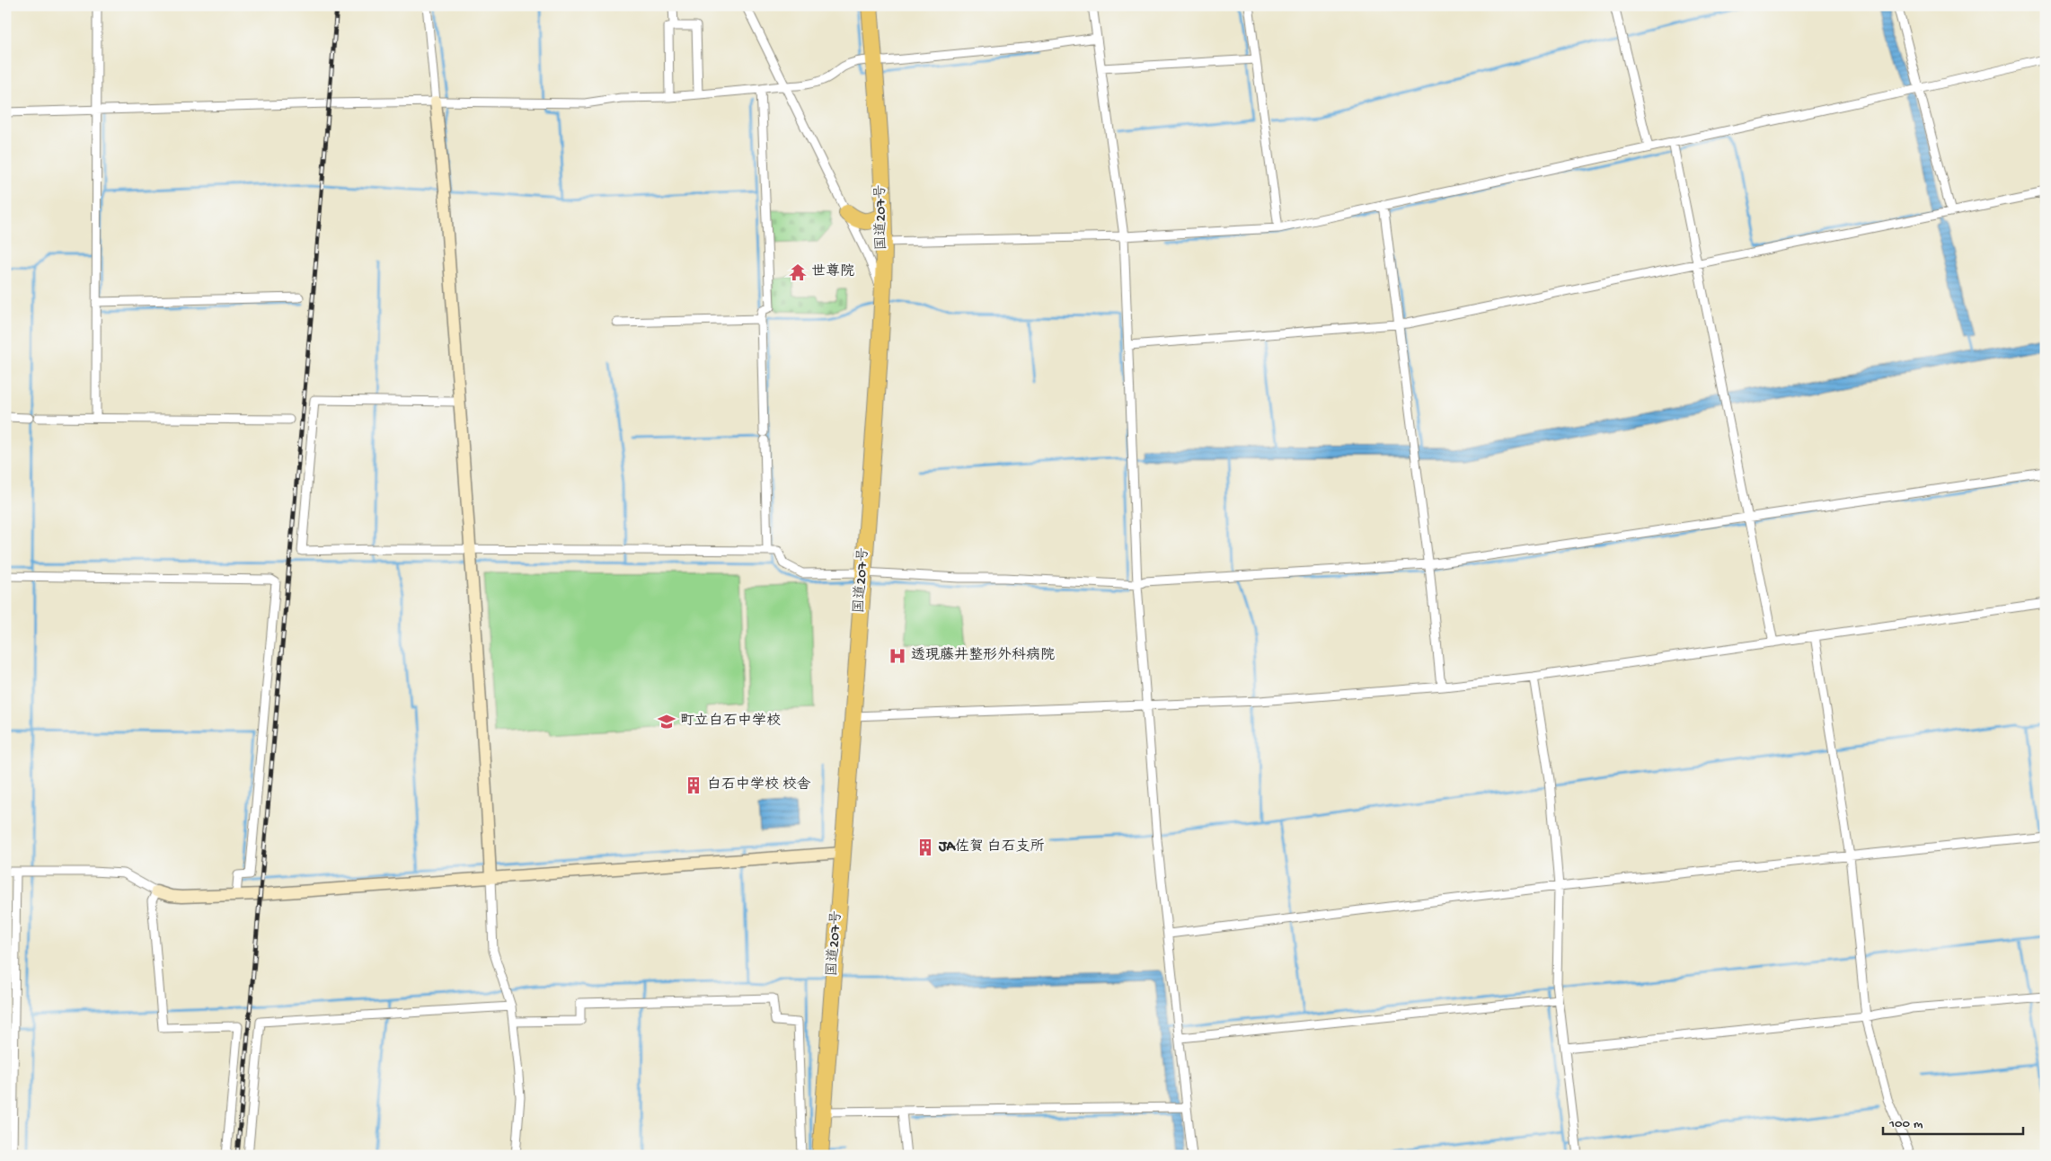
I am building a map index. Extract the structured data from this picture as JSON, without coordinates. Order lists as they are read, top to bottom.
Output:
{
  "streets": {
    "highway": ["国道207号"]
  },
  "places": {
    "temple": ["世尊院"],
    "hospital": ["透現藤井整形外科病院"],
    "school or university": ["町立白石中学校"],
    "building": ["白石中学校 校舎", "JA佐賀 白石支所"]
  },
  "scale_bar": "100 m"
}
